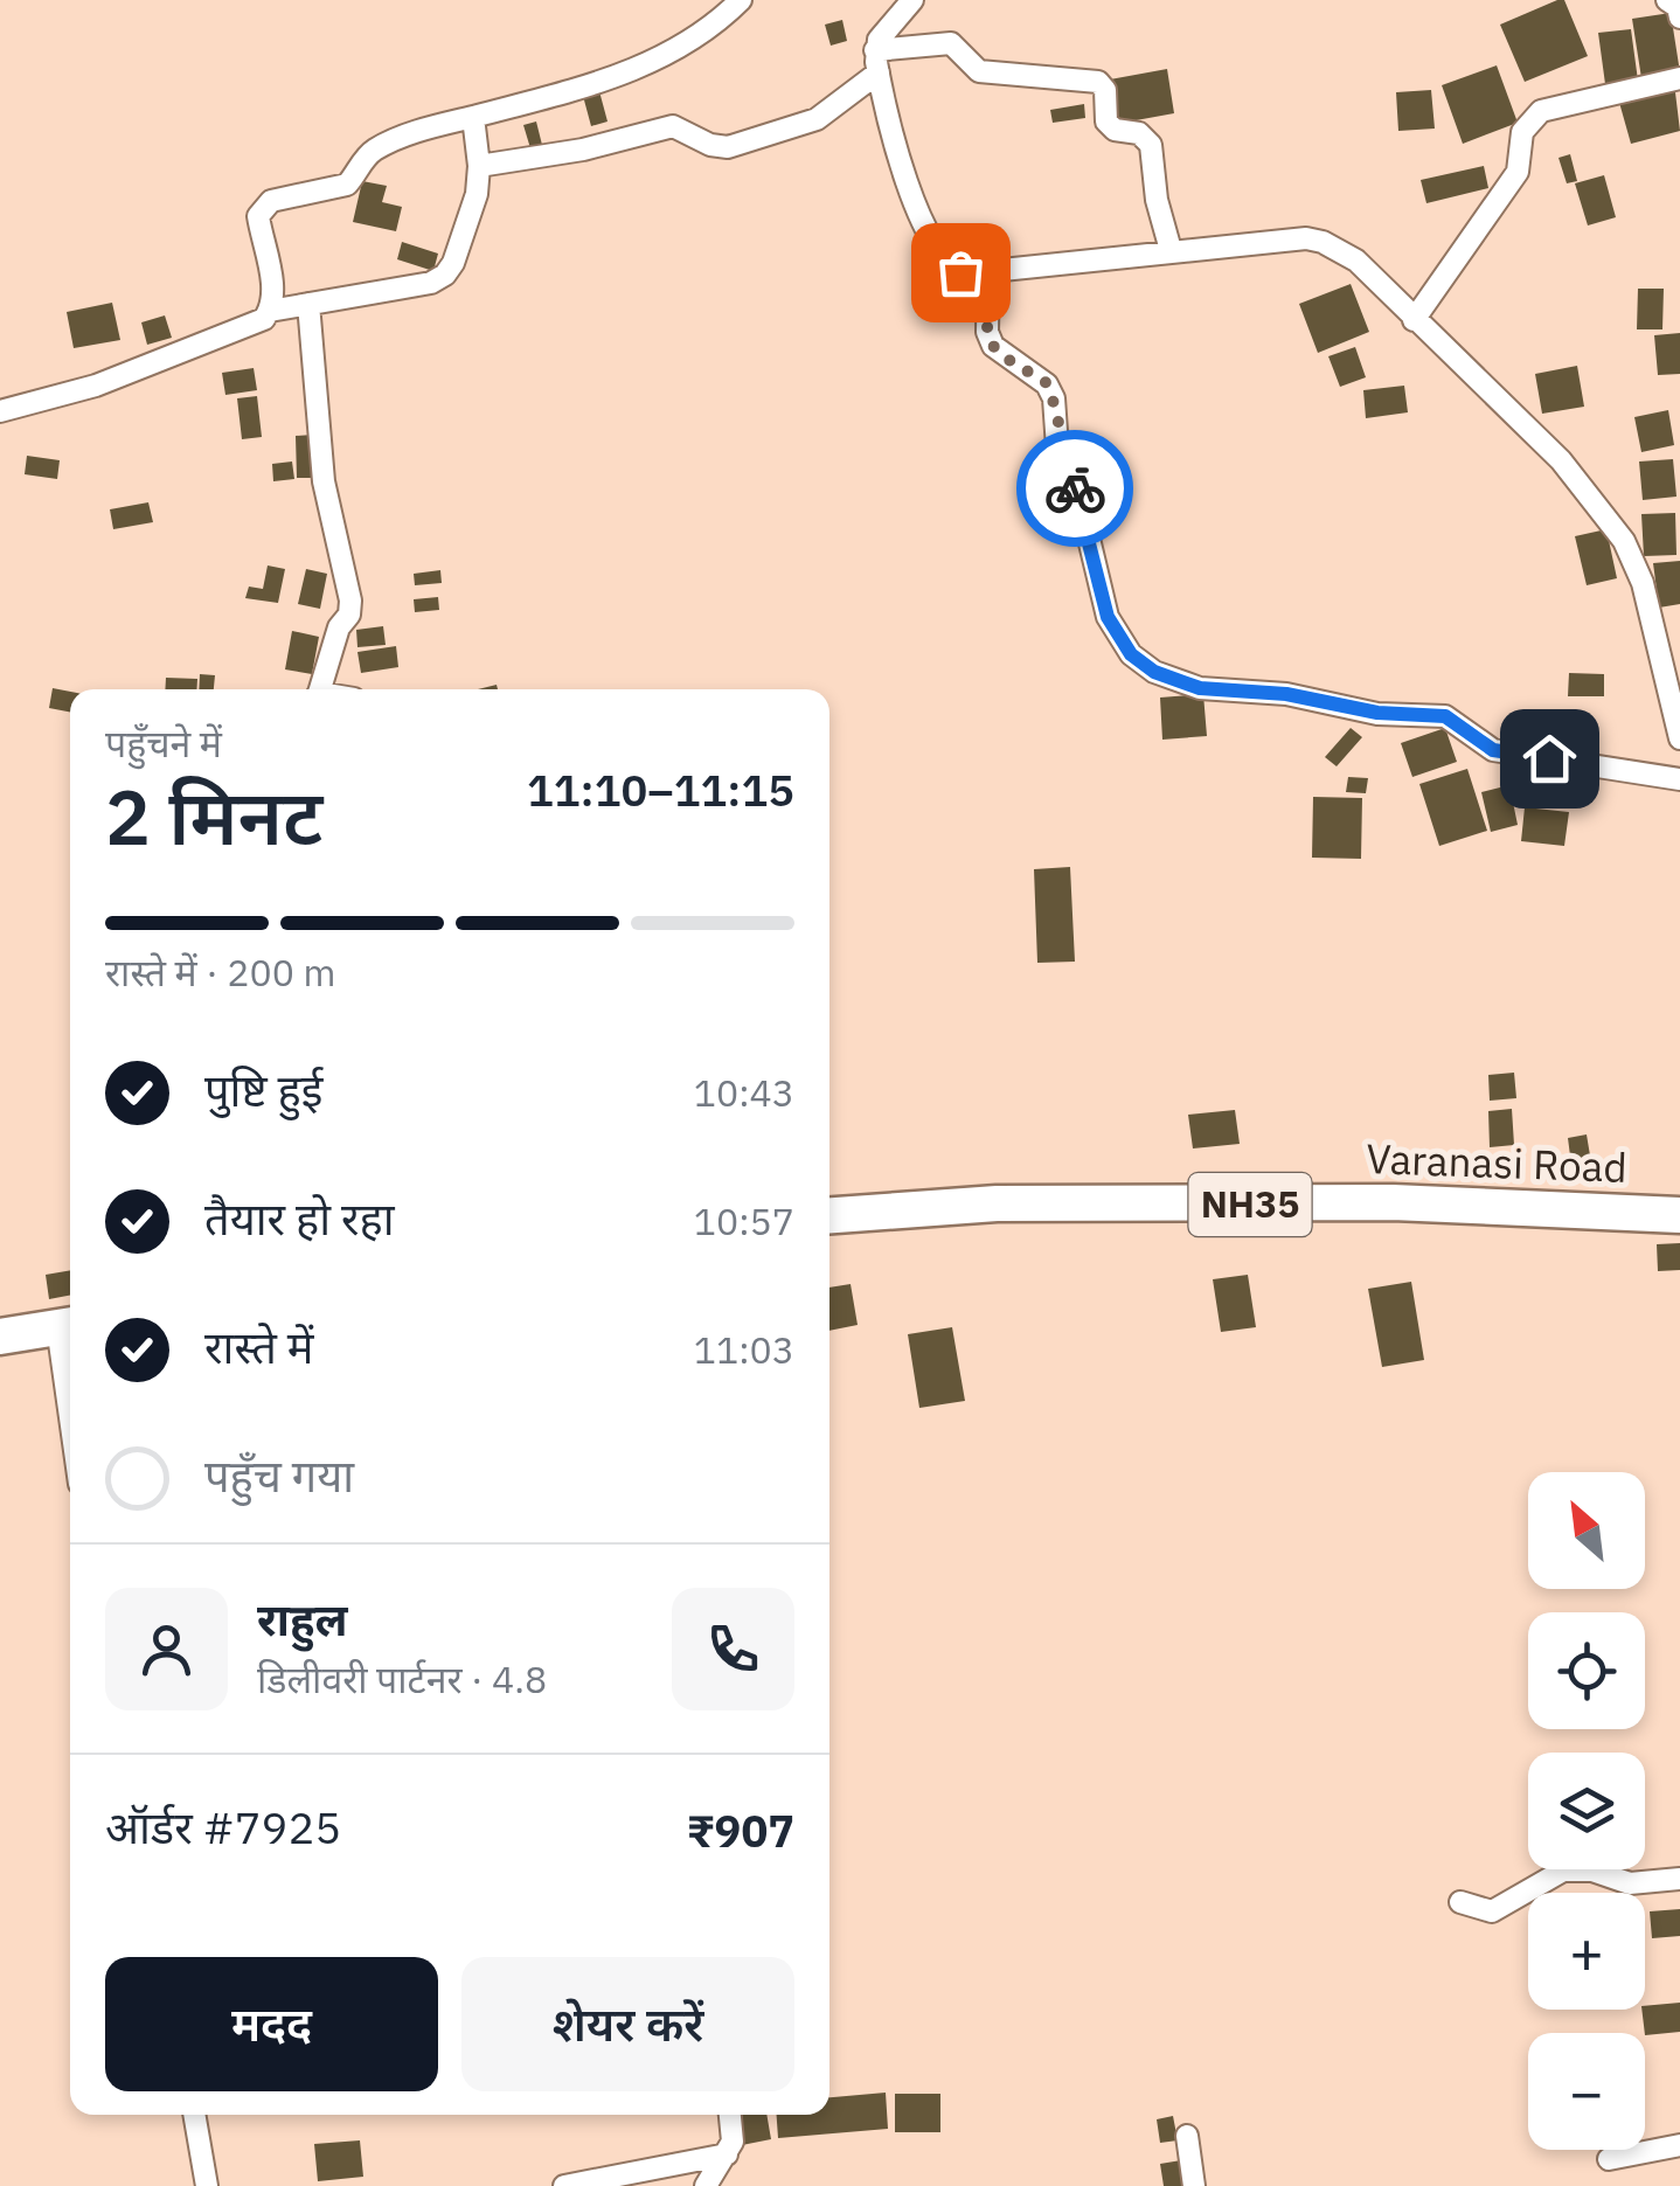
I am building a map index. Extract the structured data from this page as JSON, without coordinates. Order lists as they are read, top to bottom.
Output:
{
  "streets": {
    "highway": ["Varanasi Road", "NH35"]
  },
  "north": "top left",
  "page": {
    "heading": ["2 मिनट", "पहुँचने में", "11:10–11:15"],
    "panel": [
      "राहुल",
      "डिलीवरी पार्टनर · 4.8",
      "ऑर्डर #7925",
      "₹907"
    ],
    "bar": "रास्ते में · 200 m",
    "list": [
      ["पुष्टि हुई", "10:43"],
      ["तैयार हो रहा", "10:57"],
      ["रास्ते में", "11:03"],
      "पहुँच गया"
    ],
    "map_buttons": ["+", "−"],
    "buttons": ["मदद", "शेयर करें"]
  }
}
